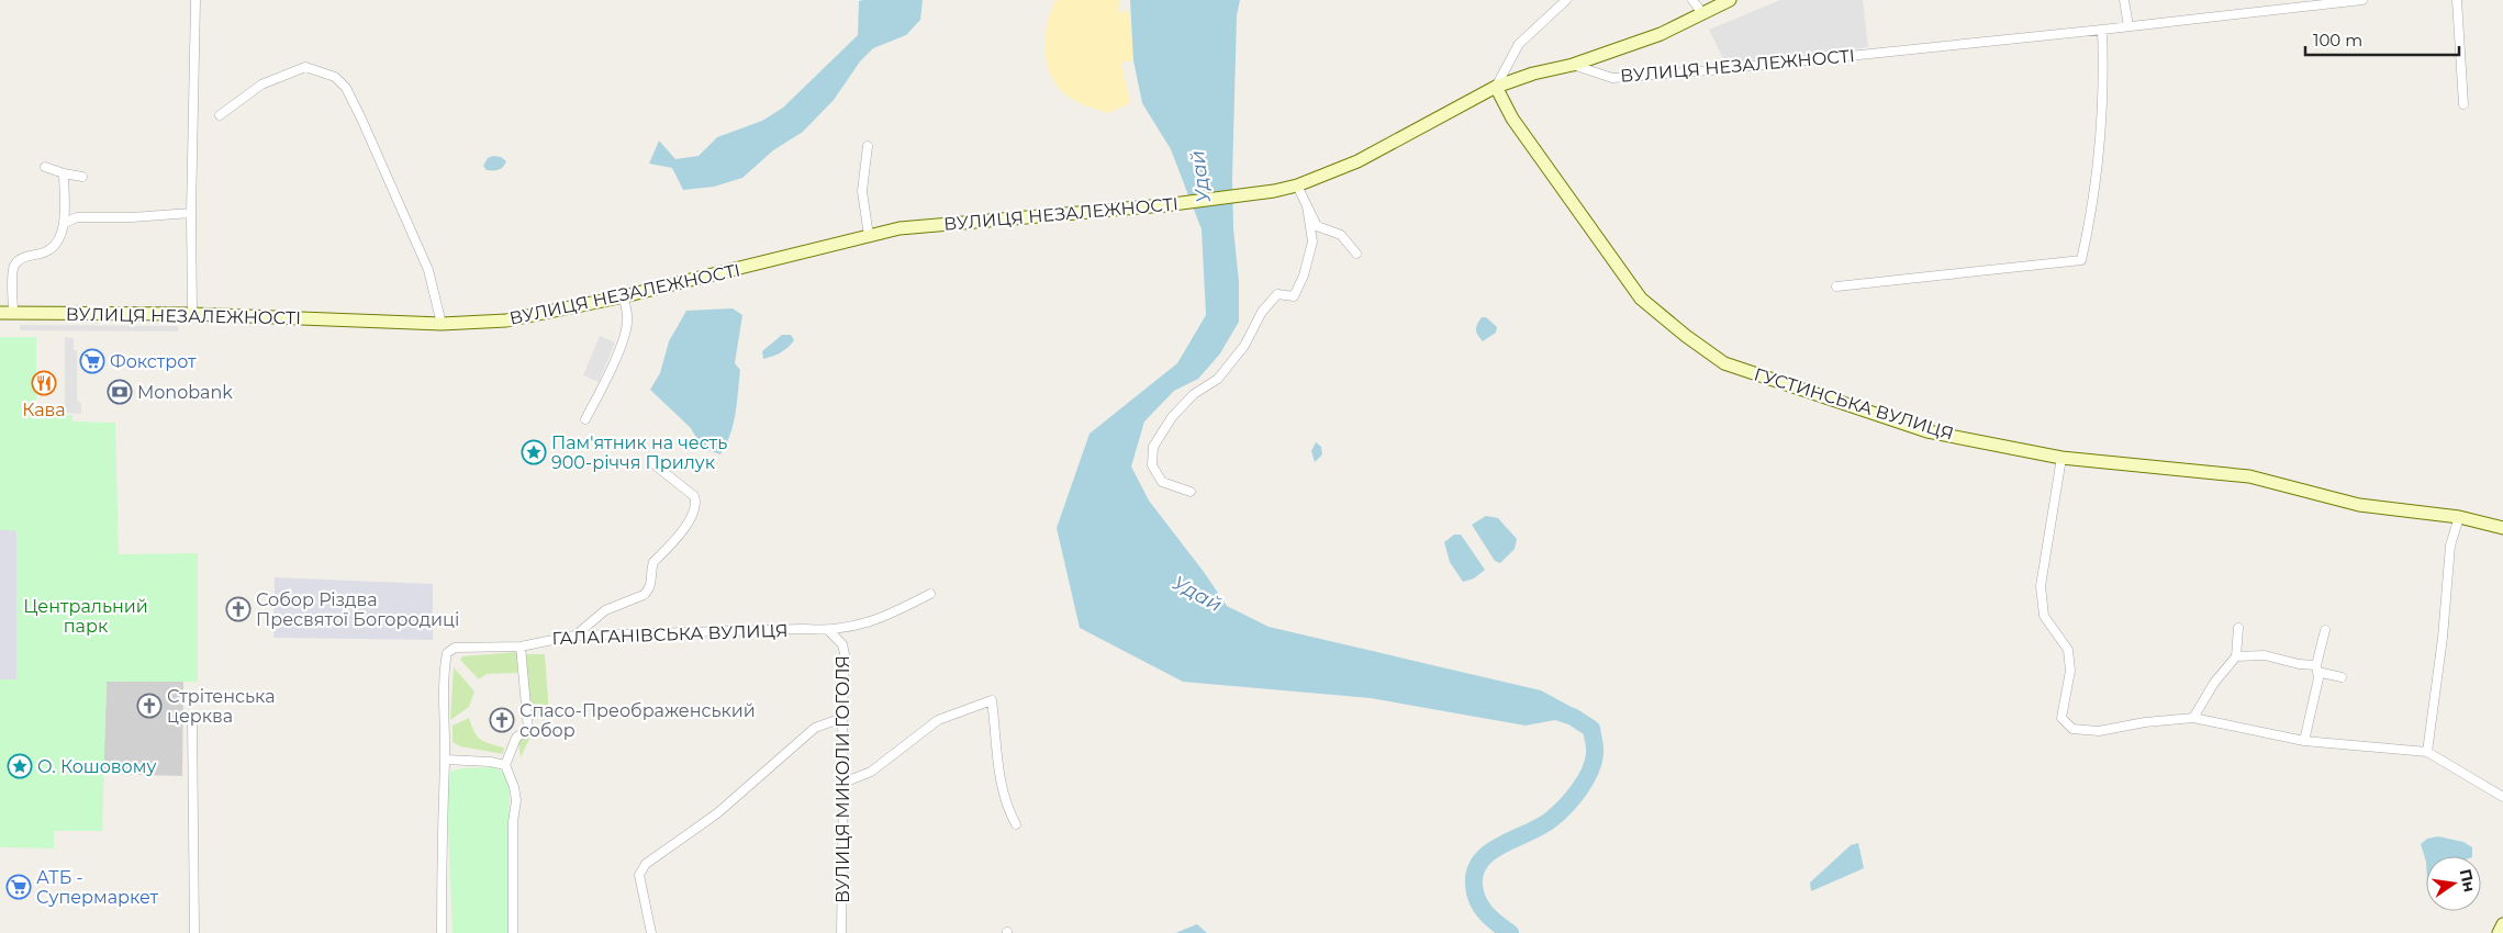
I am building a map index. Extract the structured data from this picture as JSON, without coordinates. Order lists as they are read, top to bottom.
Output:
{
  "streets": {
    "main road": ["ВУЛИЦЯ НЕЗАЛЕЖНОСТІ", "ГУСТИНСЬКА ВУЛИЦЯ"],
    "street": ["ГАЛАГАНІВСЬКА ВУЛИЦЯ", "ВУЛИЦЯ МИКОЛИ ГОГОЛЯ"]
  },
  "crossings": [
    ["ВУЛИЦЯ НЕЗАЛЕЖНОСТІ", "ГУСТИНСЬКА ВУЛИЦЯ"],
    ["ГАЛАГАНІВСЬКА ВУЛИЦЯ", "ВУЛИЦЯ МИКОЛИ ГОГОЛЯ"]
  ],
  "water": ["Удай"],
  "parks": ["Центральний парк"],
  "places": {
    "supermarket": ["Фокстрот", "АТБ - Супермаркет"],
    "restaurant": ["Кава"],
    "bank": ["Monobank"],
    "place": ["Пам'ятник на честь 900-річчя Прилук", "О. Кошовому"],
    "church": ["Собор Різдва Пресвятої Богородиці", "Стрітенська церква", "Спасо-Преображенський собор"]
  },
  "scale_bar": "100 m",
  "north": "right"
}
